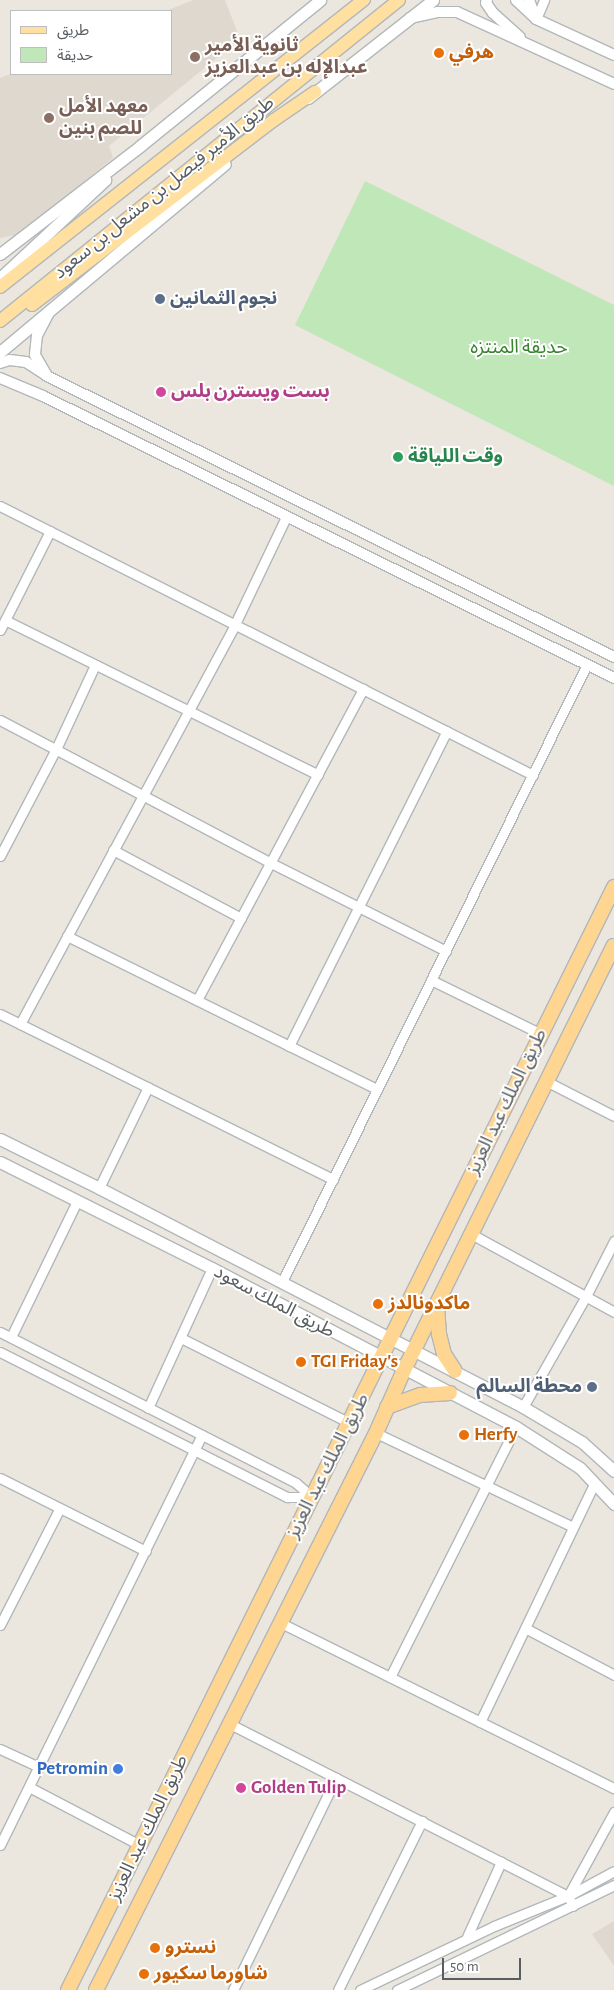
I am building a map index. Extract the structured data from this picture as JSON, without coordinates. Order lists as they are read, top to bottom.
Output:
{
  "streets": {
    "highway": ["طريق الملك عبد العزيز"],
    "main road": ["طريق الأمير فيصل بن مشعل بن سعود", "طريق الملك سعود"]
  },
  "crossings": [
    ["طريق الملك عبد العزيز", "طريق الملك سعود"]
  ],
  "parks": ["حديقة المنتزه"],
  "places": [
    "هرفي",
    "ثانوية الأمير عبدالإله بن عبدالعزيز",
    "معهد الأمل للصم بنين",
    "نجوم الثمانين",
    "بست ويسترن بلس",
    "وقت اللياقة",
    "ماكدونالدز",
    "TGI Friday's",
    "محطة السالم",
    "Herfy",
    "Petromin",
    "Golden Tulip",
    "نسترو",
    "شاورما سكيور"
  ],
  "legend": ["طريق", "حديقة"],
  "scale_bar": "50 m"
}
